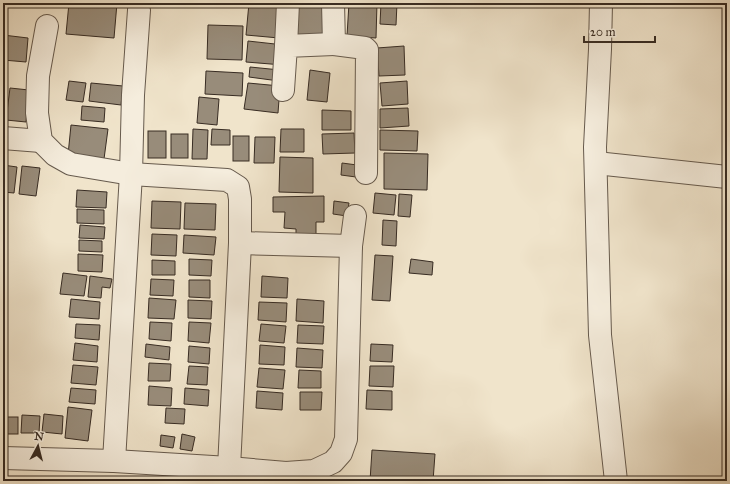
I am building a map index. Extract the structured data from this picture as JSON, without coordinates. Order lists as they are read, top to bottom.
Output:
{
  "scale_bar": "20 m",
  "north": "top"
}
